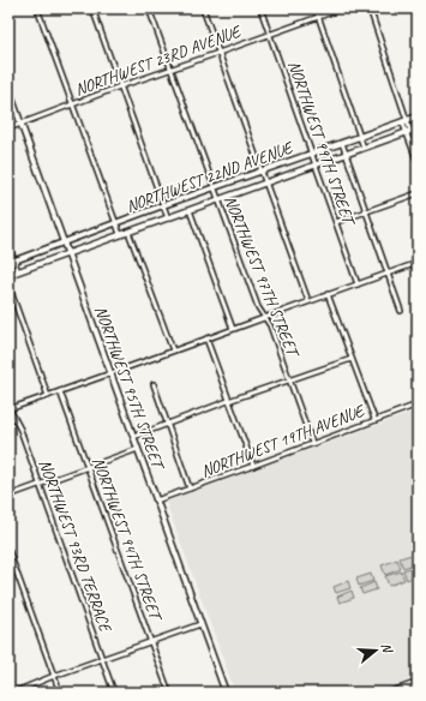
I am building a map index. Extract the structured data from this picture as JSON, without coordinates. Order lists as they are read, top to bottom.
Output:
{
  "streets": {
    "main road": ["NORTHWEST 22ND AVENUE", "NORTHWEST 95TH STREET"],
    "street": [
      "NORTHWEST 23RD AVENUE",
      "NORTHWEST 99TH STREET",
      "NORTHWEST 97TH STREET",
      "NORTHWEST 19TH AVENUE",
      "NORTHWEST 94TH STREET",
      "NORTHWEST 93RD TERRACE"
    ]
  },
  "crossings": [
    ["NORTHWEST 23RD AVENUE", "NORTHWEST 99TH STREET"],
    ["NORTHWEST 23RD AVENUE", "NORTHWEST 97TH STREET"],
    ["NORTHWEST 23RD AVENUE", "NORTHWEST 95TH STREET"],
    ["NORTHWEST 99TH STREET", "NORTHWEST 22ND AVENUE"],
    ["NORTHWEST 22ND AVENUE", "NORTHWEST 97TH STREET"],
    ["NORTHWEST 22ND AVENUE", "NORTHWEST 95TH STREET"],
    ["NORTHWEST 97TH STREET", "NORTHWEST 19TH AVENUE"],
    ["NORTHWEST 95TH STREET", "NORTHWEST 19TH AVENUE"]
  ],
  "north": "right"
}
